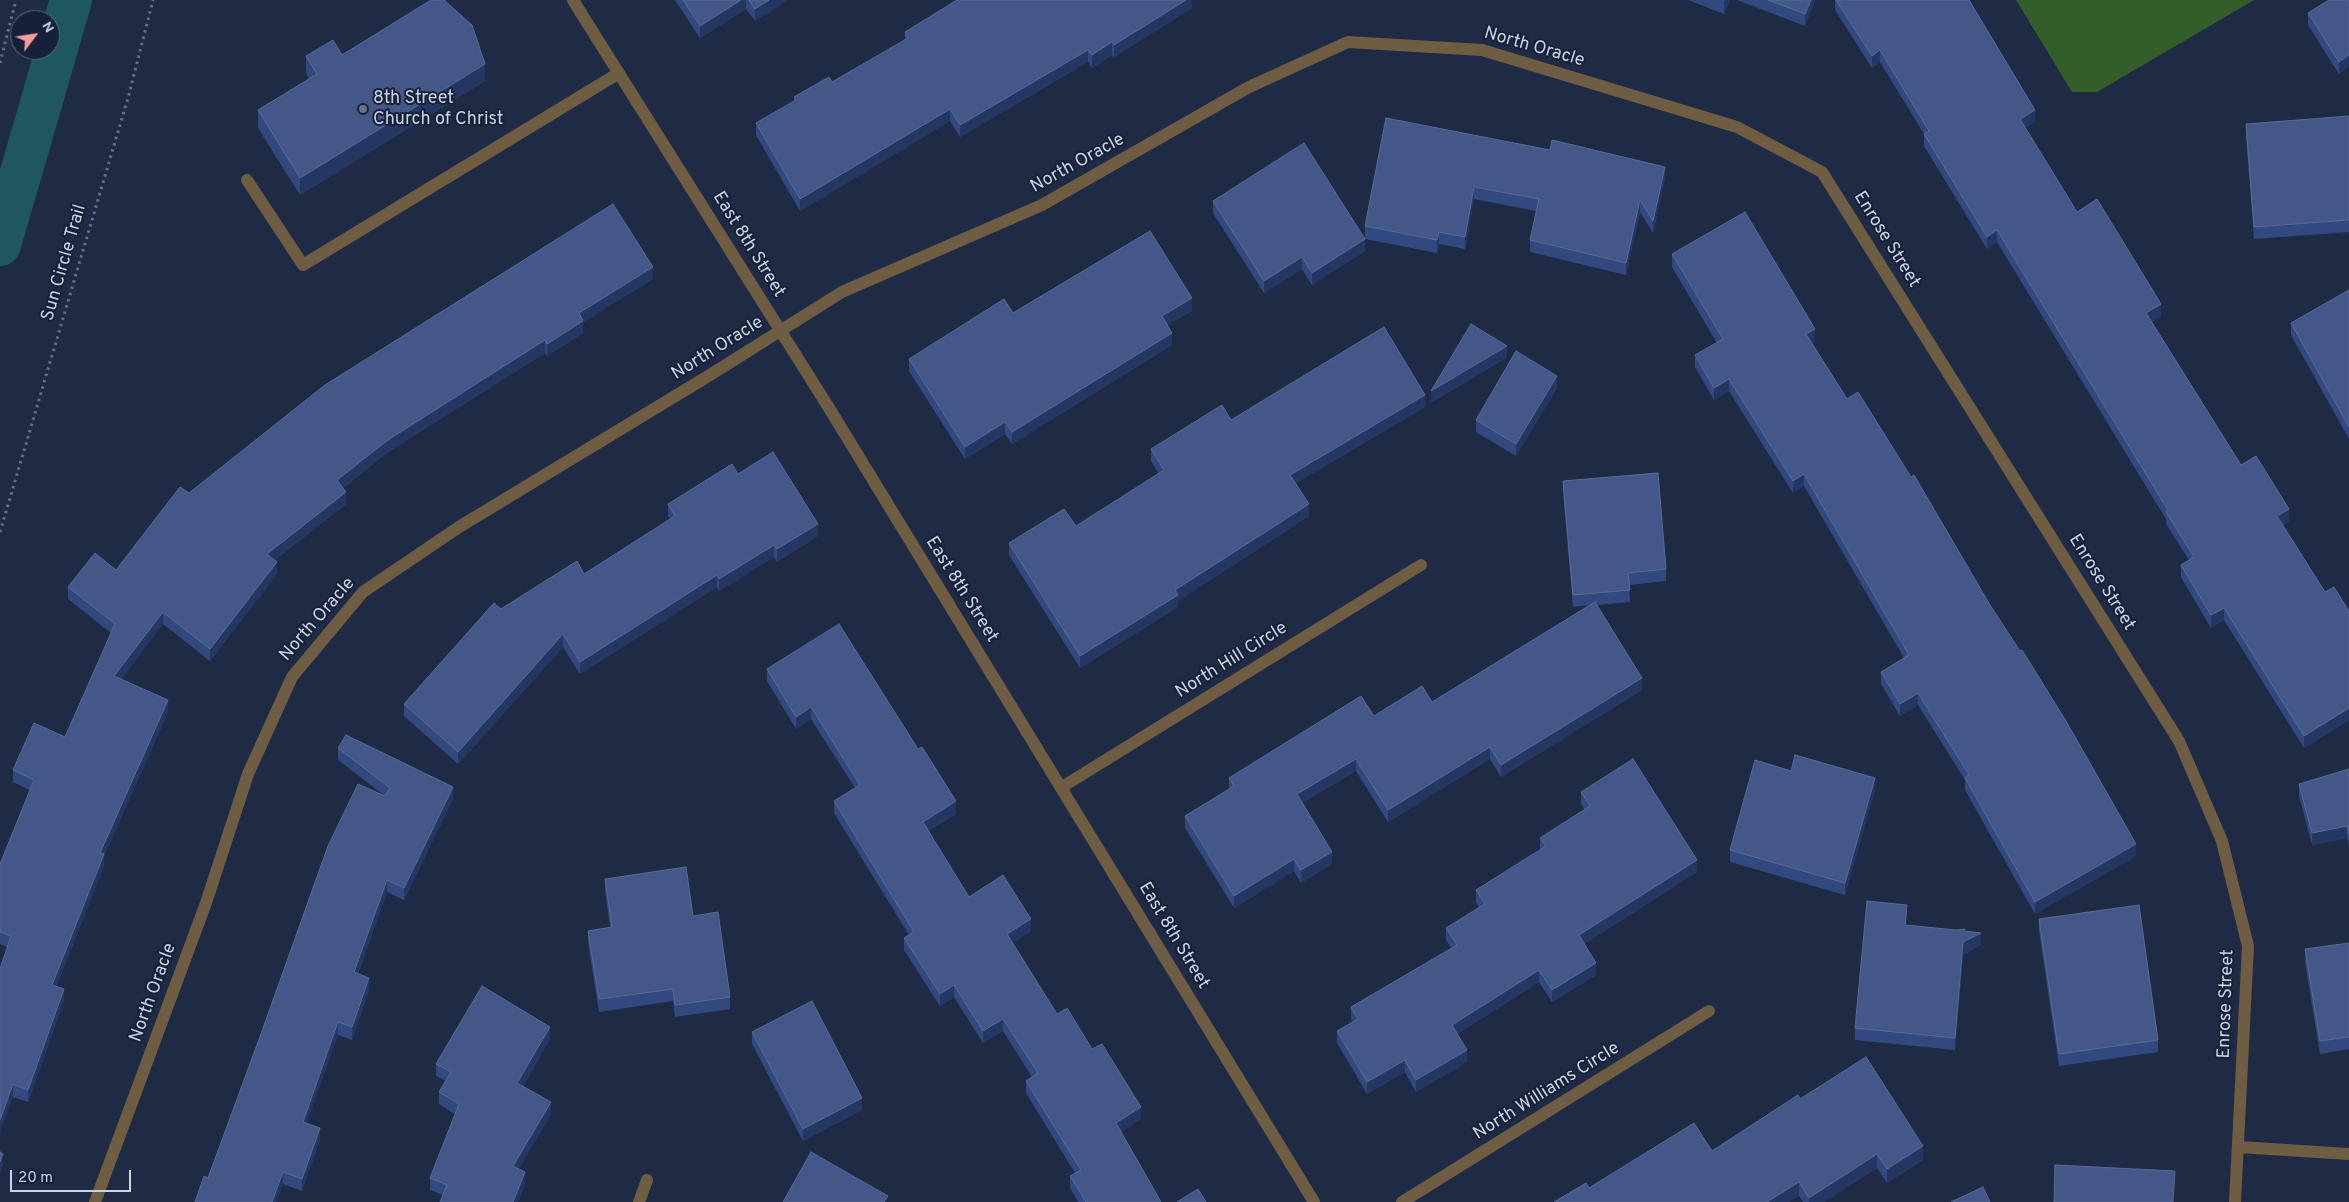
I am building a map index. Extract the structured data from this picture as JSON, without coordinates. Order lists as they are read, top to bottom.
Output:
{
  "streets": {
    "street": [
      "North Oracle",
      "Enrose Street",
      "East 8th Street",
      "North Hill Circle",
      "North Williams Circle"
    ],
    "path": ["Sun Circle Trail"]
  },
  "crossings": [
    ["North Oracle", "Enrose Street"],
    ["North Oracle", "East 8th Street"],
    ["East 8th Street", "North Hill Circle"]
  ],
  "places": ["8th Street Church of Christ"],
  "scale_bar": "20 m",
  "north": "top right"
}
